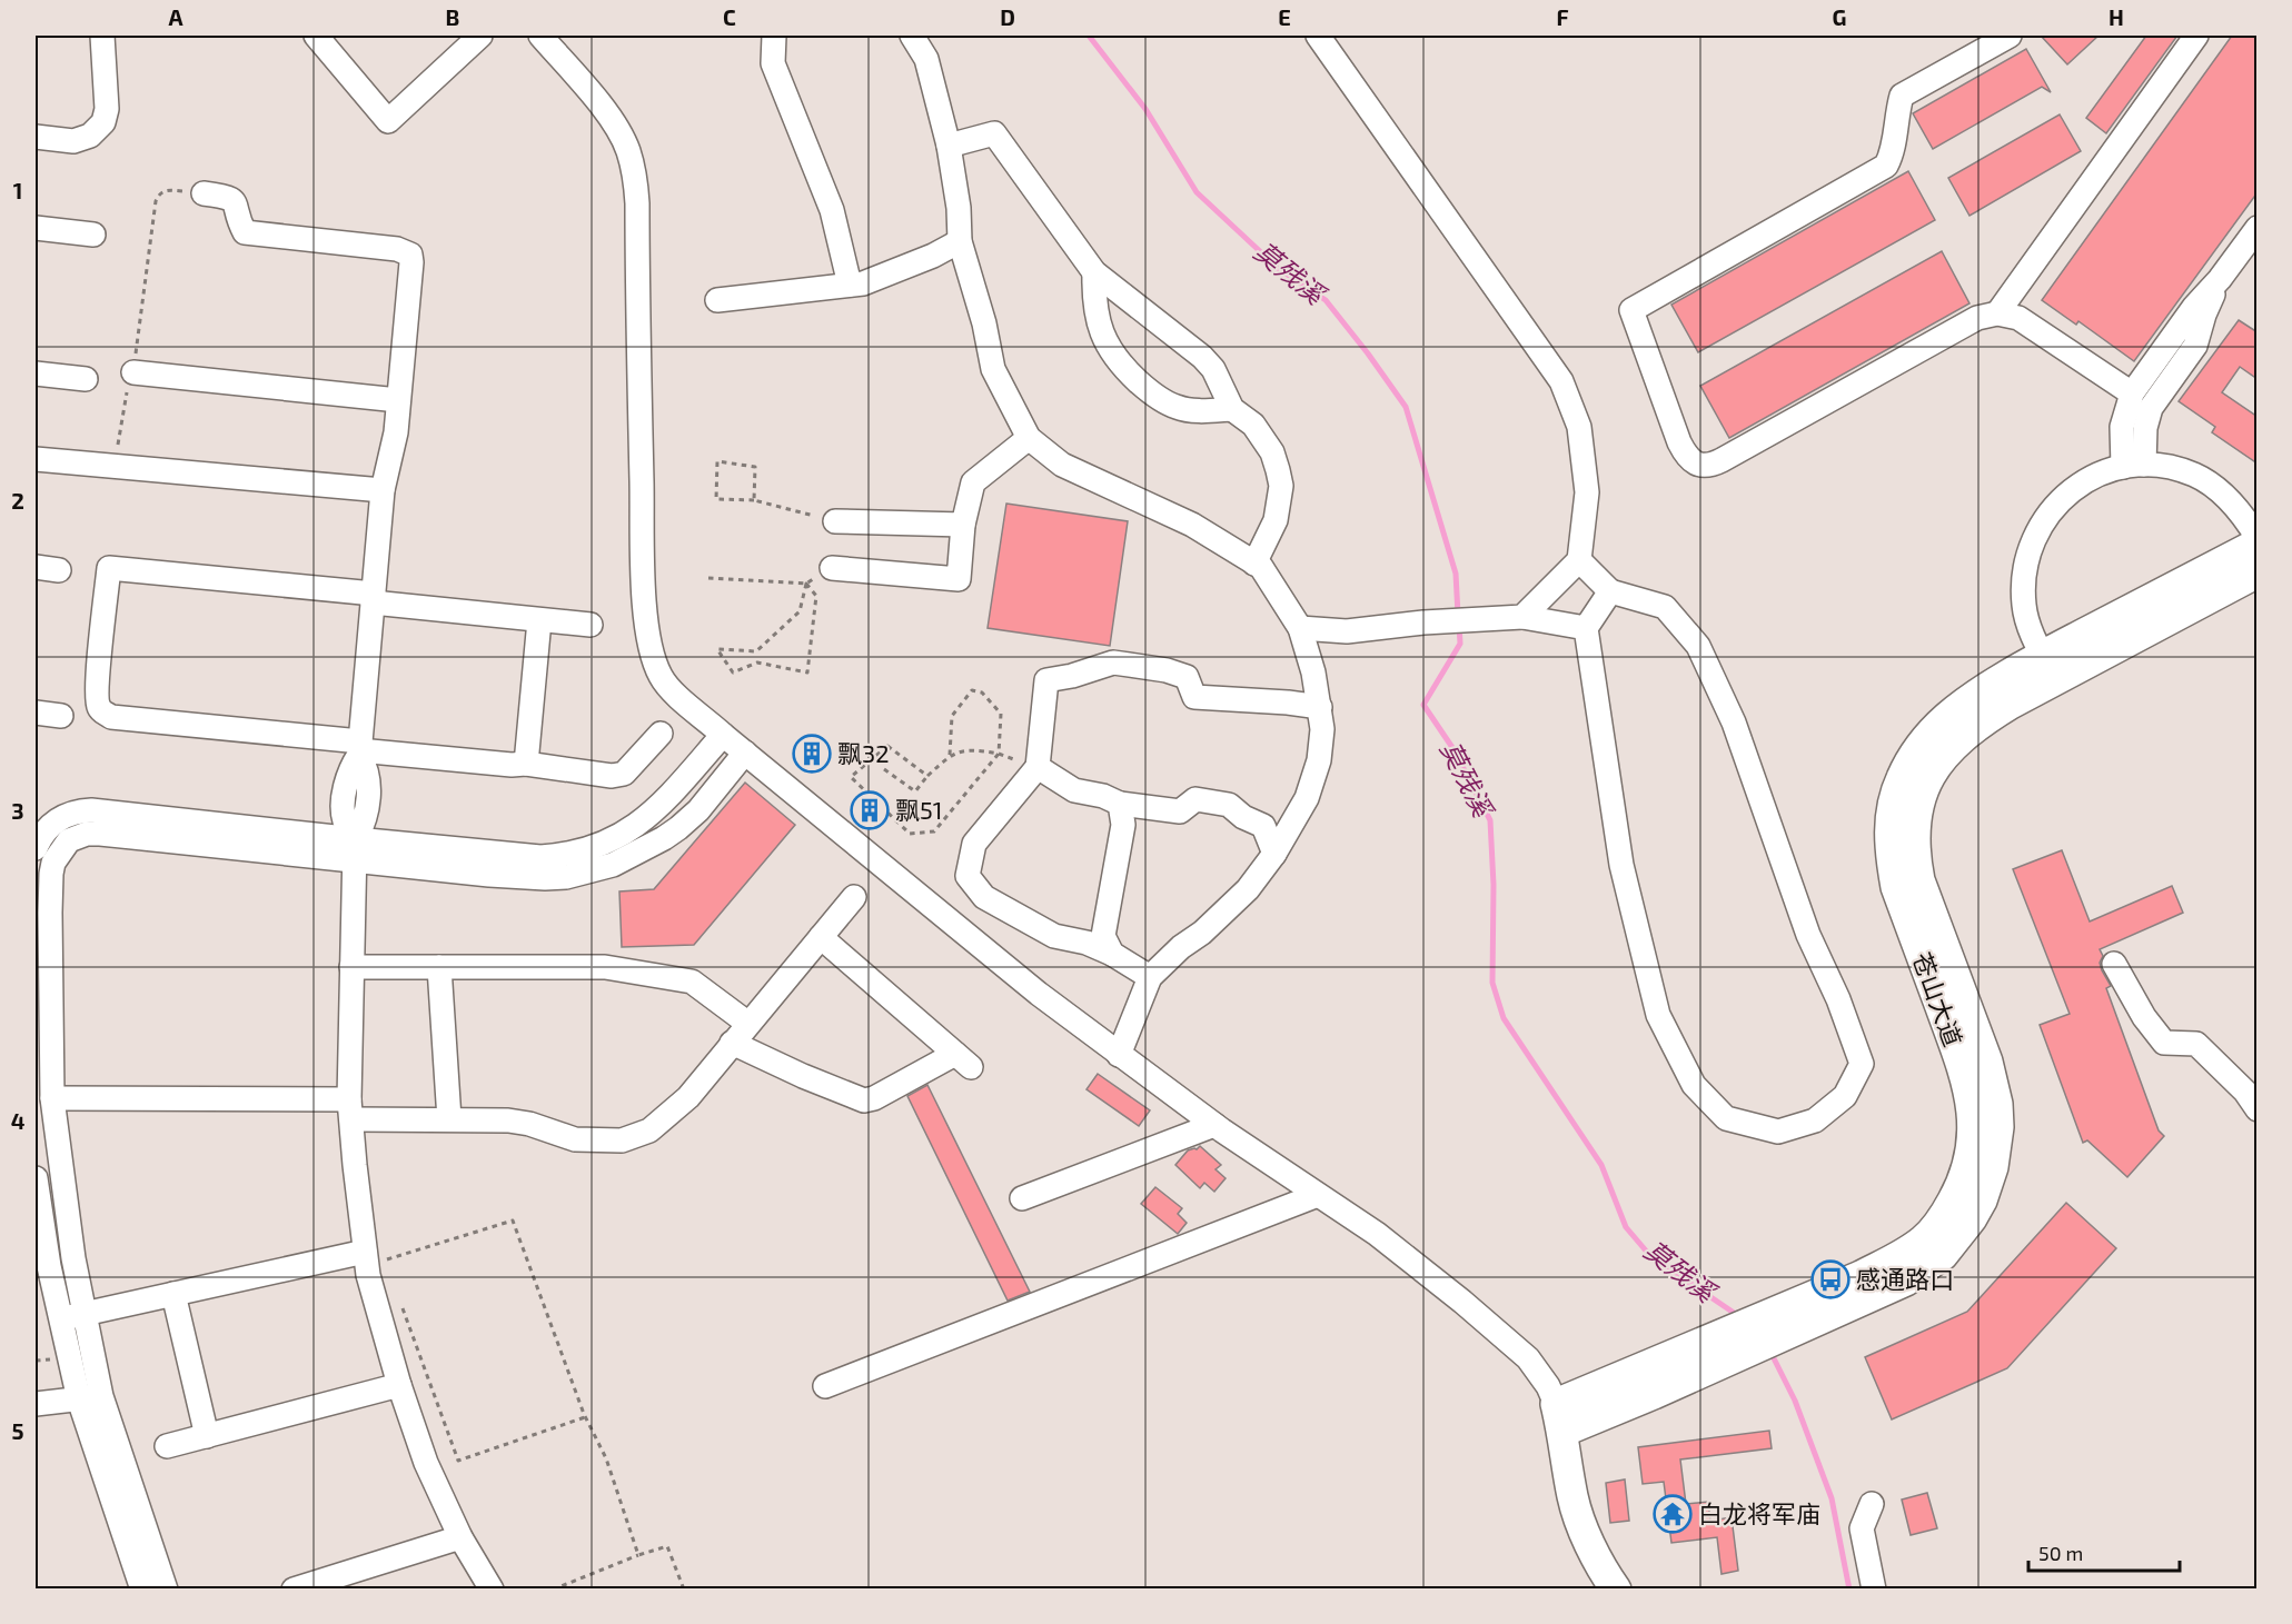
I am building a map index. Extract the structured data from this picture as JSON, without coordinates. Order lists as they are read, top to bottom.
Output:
{
  "streets": {
    "main road": ["苍山大道"]
  },
  "water": ["莫残溪"],
  "places": {
    "building": ["飘32", "飘51"],
    "bus stop": ["感通路口"],
    "temple": ["白龙将军庙"]
  },
  "scale_bar": "50 m",
  "grid": {
    "columns": [
      "A",
      "B",
      "C",
      "D",
      "E",
      "F",
      "G",
      "H"
    ],
    "rows": [
      "1",
      "2",
      "3",
      "4",
      "5"
    ]
  }
}
